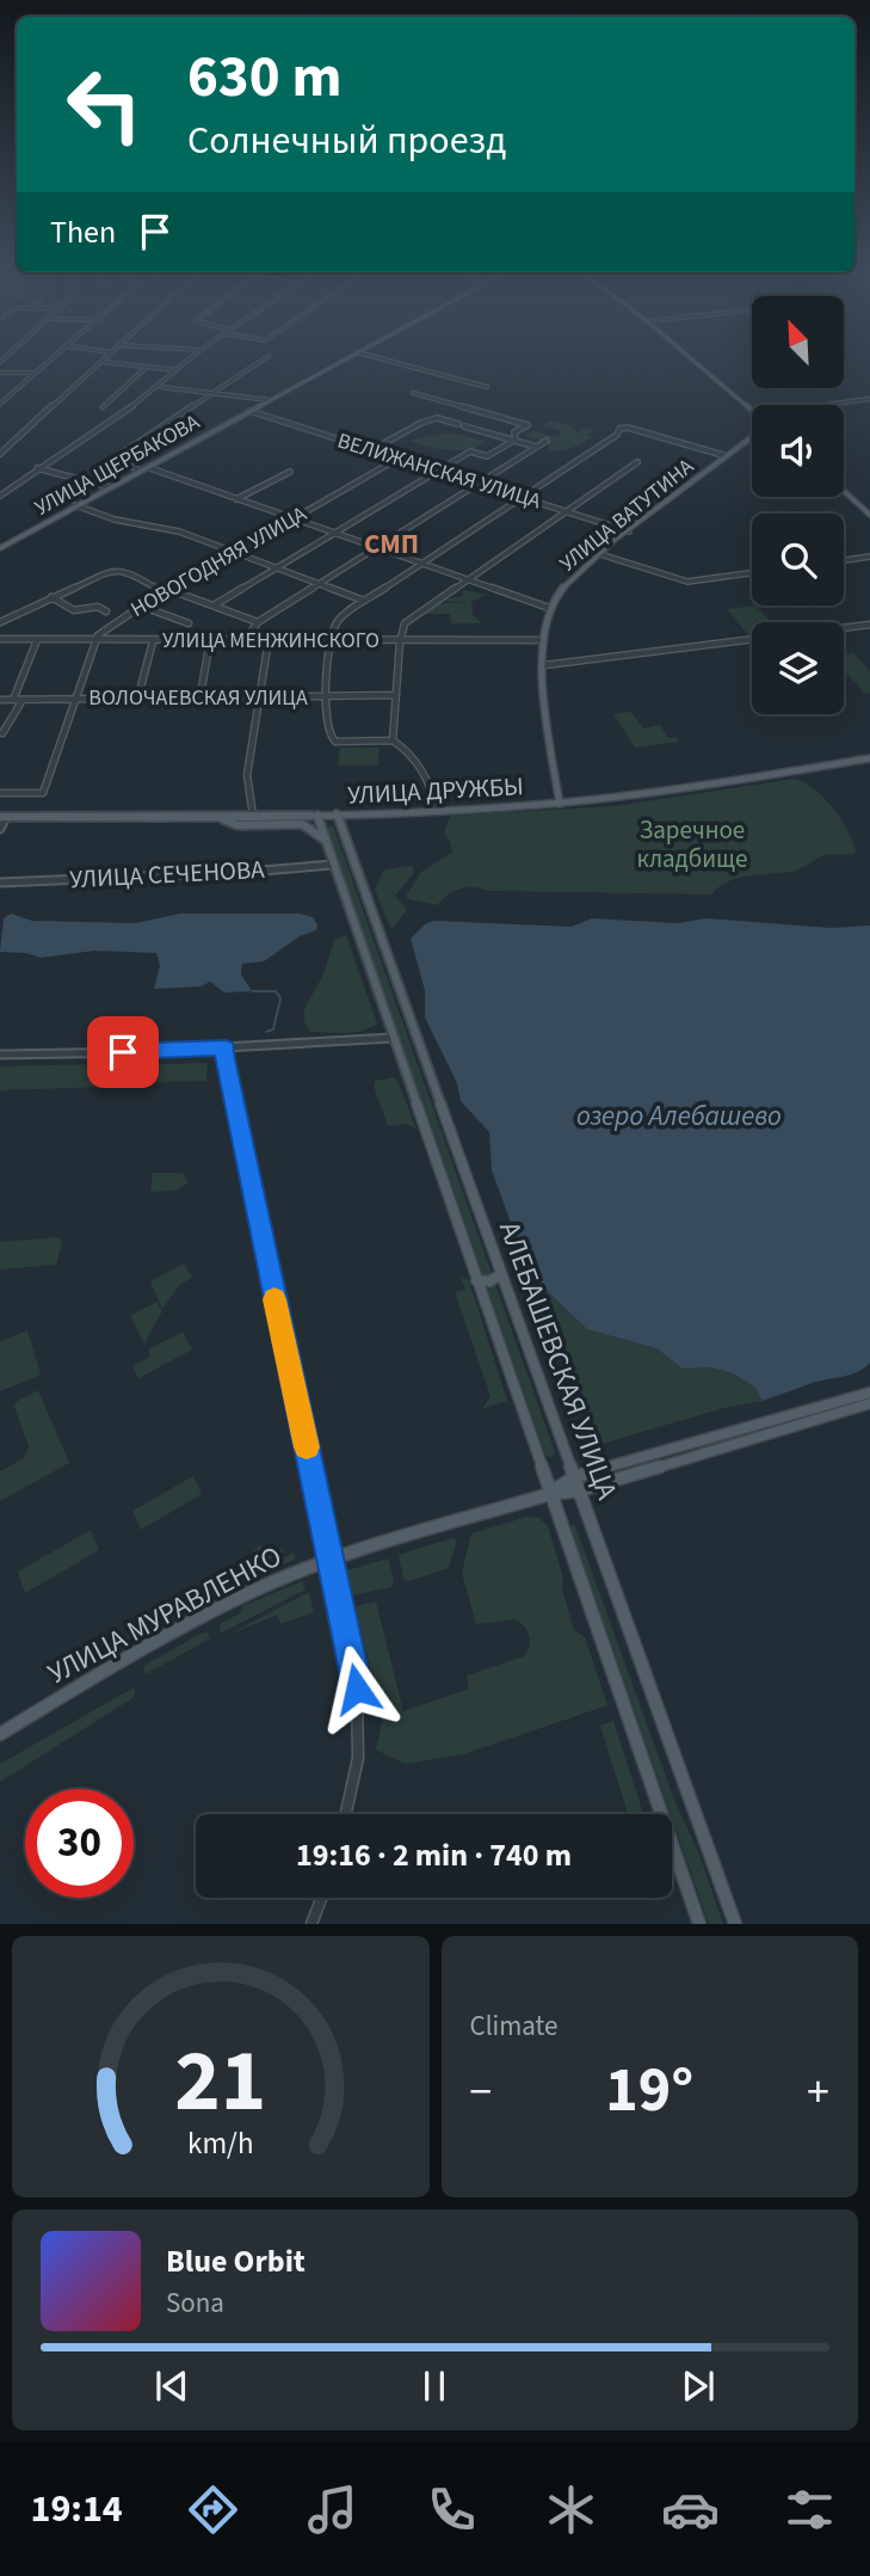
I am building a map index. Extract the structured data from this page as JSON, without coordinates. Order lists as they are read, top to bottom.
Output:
{
  "streets": {
    "main road": [
      "УЛИЦА ЩЕРБАКОВА",
      "УЛИЦА ВАТУТИНА",
      "УЛИЦА ДРУЖБЫ",
      "АЛЕБАШЕВСКАЯ УЛИЦА",
      "УЛИЦА МУРАВЛЕНКО"
    ],
    "street": [
      "ВЕЛИЖАНСКАЯ УЛИЦА",
      "НОВОГОДНЯЯ УЛИЦА",
      "УЛИЦА МЕНЖИНСКОГО",
      "ВОЛОЧАЕВСКАЯ УЛИЦА",
      "УЛИЦА СЕЧЕНОВА"
    ]
  },
  "crossings": [
    ["УЛИЦА ЩЕРБАКОВА", "ВЕЛИЖАНСКАЯ УЛИЦА"],
    ["ВЕЛИЖАНСКАЯ УЛИЦА", "УЛИЦА ВАТУТИНА"],
    ["ВЕЛИЖАНСКАЯ УЛИЦА", "НОВОГОДНЯЯ УЛИЦА"],
    ["УЛИЦА ВАТУТИНА", "УЛИЦА МЕНЖИНСКОГО"],
    ["УЛИЦА ВАТУТИНА", "УЛИЦА ДРУЖБЫ"],
    ["НОВОГОДНЯЯ УЛИЦА", "УЛИЦА МЕНЖИНСКОГО"],
    ["УЛИЦА ДРУЖБЫ", "АЛЕБАШЕВСКАЯ УЛИЦА"],
    ["УЛИЦА СЕЧЕНОВА", "АЛЕБАШЕВСКАЯ УЛИЦА"],
    ["АЛЕБАШЕВСКАЯ УЛИЦА", "УЛИЦА МУРАВЛЕНКО"]
  ],
  "districts": ["СМП"],
  "water": ["озеро Алебашево"],
  "parks": ["Заречное кладбище"],
  "north": "top left",
  "page": {
    "turn": ["630 m", "Солнечный проезд"],
    "then": "Then",
    "limit": "30",
    "trip": "19:16 · 2 min · 740 m",
    "tile": "Climate",
    "heat": ["−", "19°", "+"],
    "song": ["Blue Orbit", "Sona"],
    "tabs": "19:14",
    "gauge": ["21", "km/h"]
  }
}
